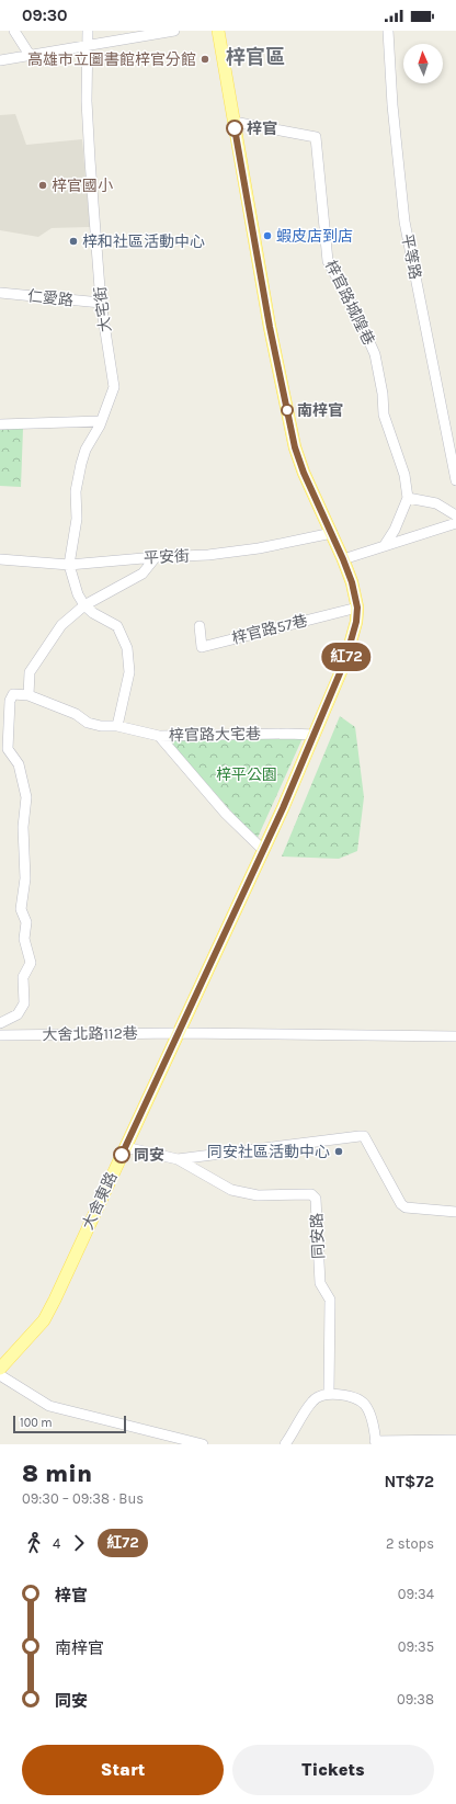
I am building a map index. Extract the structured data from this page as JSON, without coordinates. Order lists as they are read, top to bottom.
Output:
{
  "streets": {
    "main road": ["大舍東路"],
    "street": [
      "平等路",
      "仁愛路",
      "梓官路城隍巷",
      "大宅街",
      "平安街",
      "梓官路57巷",
      "梓官路大宅巷",
      "大舍北路112巷",
      "同安路"
    ]
  },
  "crossings": [
    ["仁愛路", "大宅街"],
    ["大宅街", "平安街"],
    ["梓官路57巷", "大舍東路"],
    ["梓官路大宅巷", "大舍東路"],
    ["大舍北路112巷", "大舍東路"],
    ["大舍東路", "同安路"]
  ],
  "districts": ["梓官區"],
  "parks": ["梓平公園"],
  "places": [
    "高雄市立圖書館梓官分館",
    "梓官",
    "梓官國小",
    "蝦皮店到店",
    "梓和社區活動中心",
    "南梓官",
    "同安社區活動中心",
    "同安"
  ],
  "lines": ["bus line 紅72"],
  "scale_bar": "100 m",
  "north": "top",
  "page": {
    "status": "09:30",
    "on_map": "紅72",
    "scale": "100 m",
    "heading": ["8 min", "09:30 – 09:38 · Bus", "NT$72"],
    "legs": ["4", "紅72", "2 stops"],
    "list": [
      {
        "name": "梓官",
        "value": "09:34"
      },
      {
        "name": "南梓官",
        "value": "09:35"
      },
      {
        "name": "同安",
        "value": "09:38"
      }
    ],
    "buttons": ["Start", "Tickets"]
  }
}
